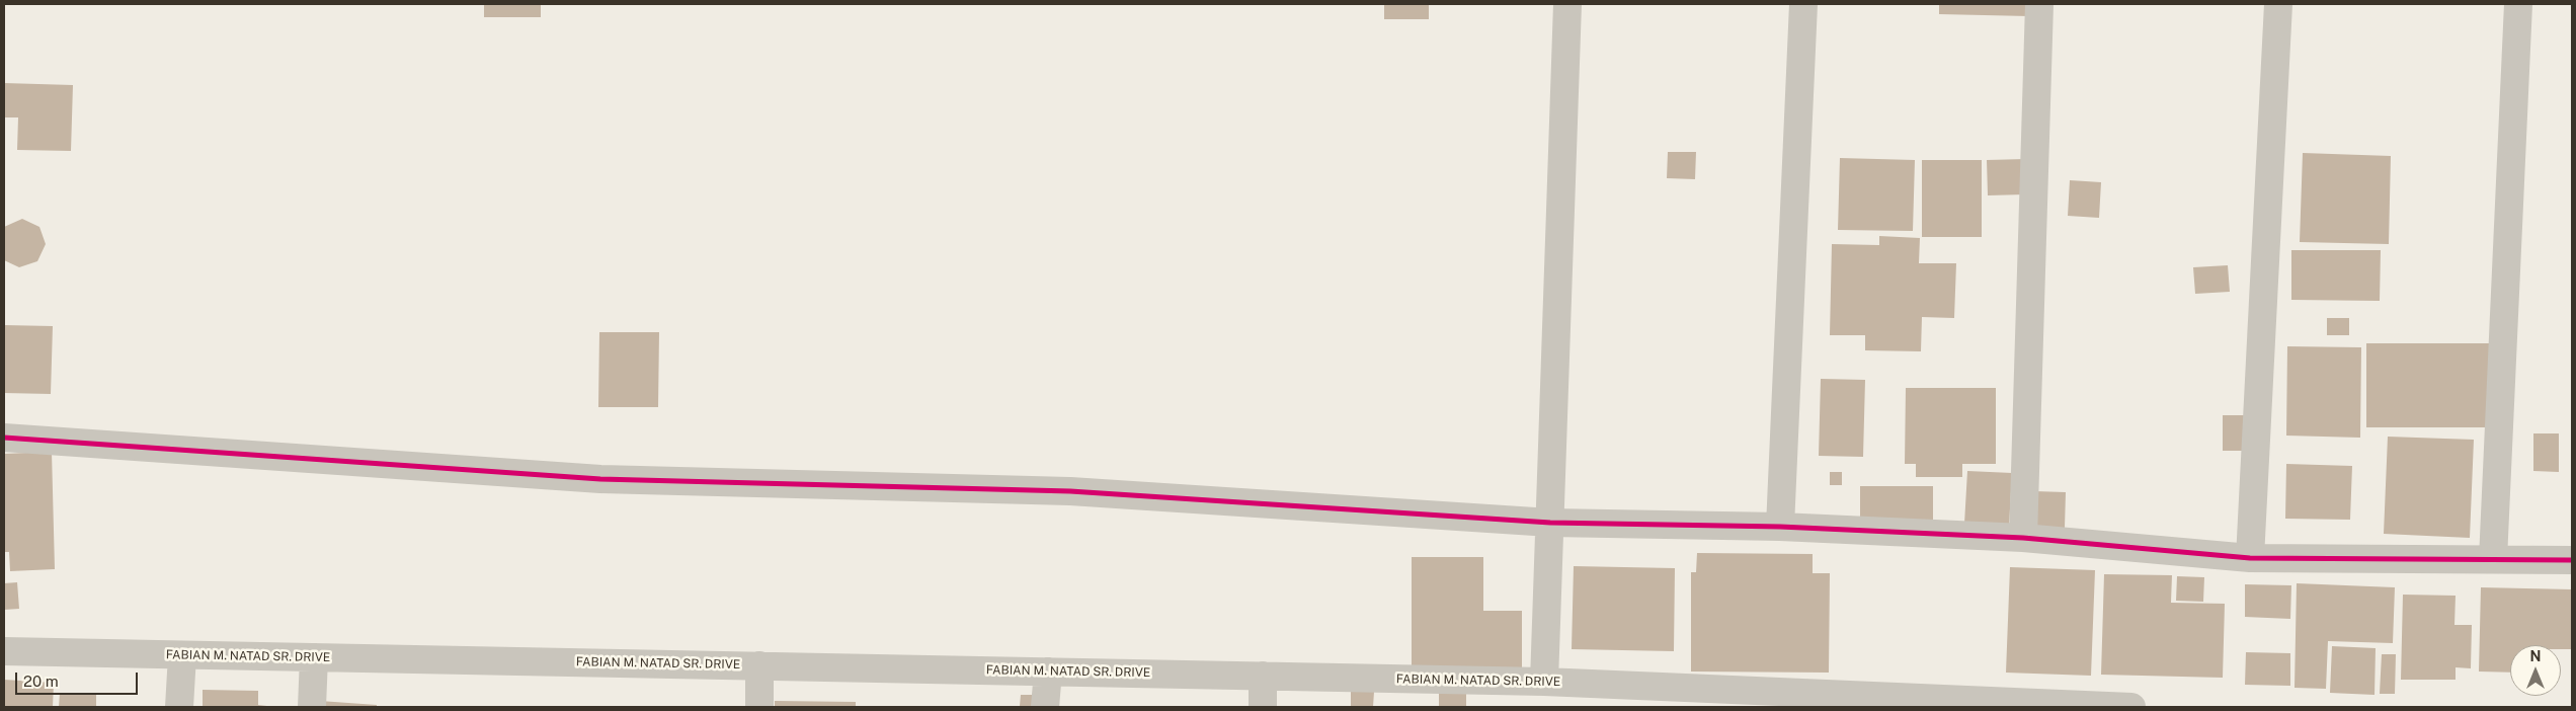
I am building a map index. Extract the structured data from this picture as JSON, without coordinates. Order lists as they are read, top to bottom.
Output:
{
  "streets": {
    "street": ["FABIAN M. NATAD SR. DRIVE"]
  },
  "scale_bar": "20 m",
  "north": "top"
}
